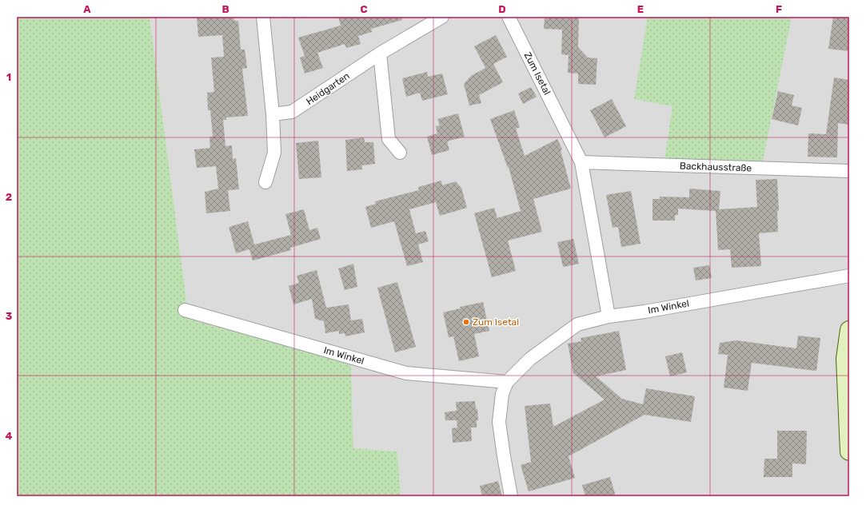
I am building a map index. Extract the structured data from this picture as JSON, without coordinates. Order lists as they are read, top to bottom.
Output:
{
  "streets": {
    "street": [
      "Zum Isetal",
      "Heidgarten",
      "Backhausstraße",
      "Im Winkel"
    ]
  },
  "crossings": [
    ["Zum Isetal", "Backhausstraße"],
    ["Zum Isetal", "Im Winkel"]
  ],
  "places": ["Zum Isetal"],
  "grid": {
    "columns": [
      "A",
      "B",
      "C",
      "D",
      "E",
      "F"
    ],
    "rows": [
      "1",
      "2",
      "3",
      "4"
    ]
  }
}
